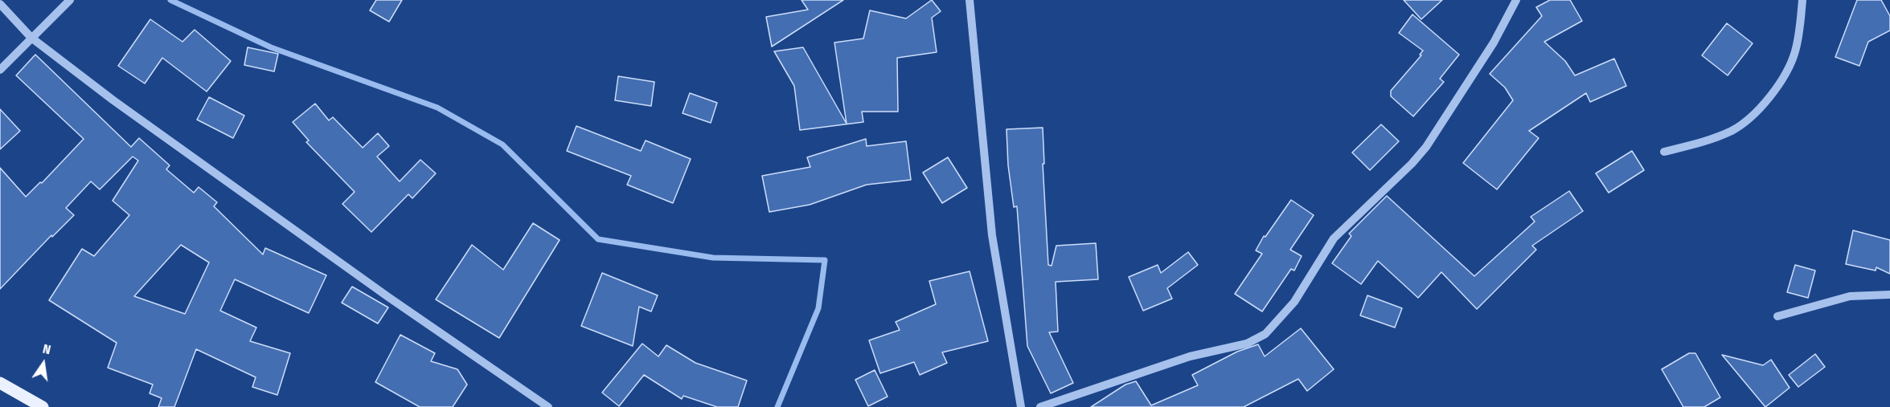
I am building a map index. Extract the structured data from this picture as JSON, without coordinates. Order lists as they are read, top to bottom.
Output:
{
  "north": "top"
}
